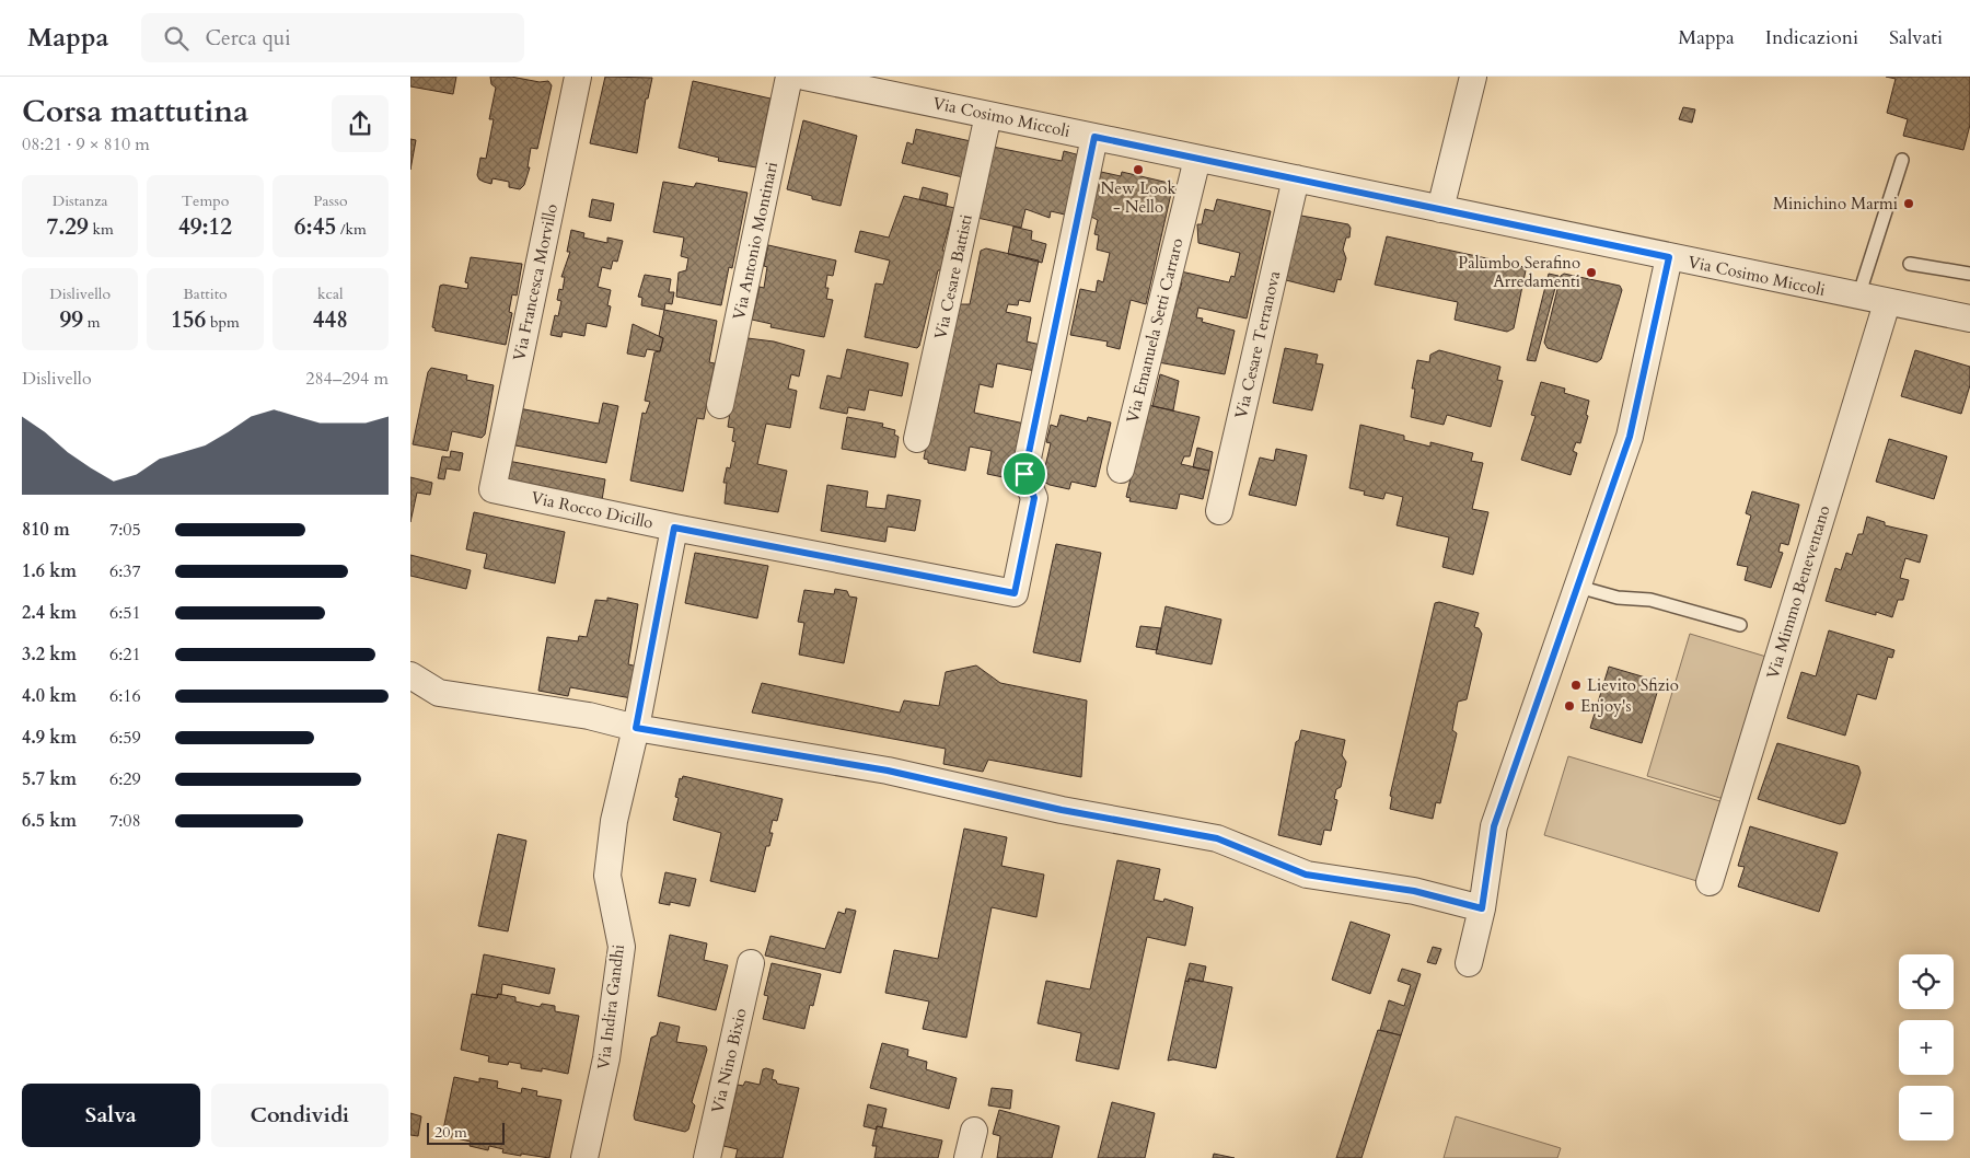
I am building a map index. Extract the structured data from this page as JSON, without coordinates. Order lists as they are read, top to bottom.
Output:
{
  "streets": {
    "street": [
      "Via Cosimo Miccoli",
      "Via Antonio Montinari",
      "Via Cesare Battisti",
      "Via Francesca Morvillo",
      "Via Emanuela Setti Carraro",
      "Via Cesare Terranova",
      "Via Rocco Dicillo",
      "Via Mimmo Beneventano",
      "Via Indira Gandhi",
      "Via Nino Bixio"
    ]
  },
  "crossings": [
    ["Via Cosimo Miccoli", "Via Cesare Battisti"],
    ["Via Cosimo Miccoli", "Via Emanuela Setti Carraro"],
    ["Via Cosimo Miccoli", "Via Cesare Terranova"],
    ["Via Cosimo Miccoli", "Via Rocco Dicillo"],
    ["Via Cosimo Miccoli", "Via Mimmo Beneventano"],
    ["Via Francesca Morvillo", "Via Rocco Dicillo"],
    ["Via Rocco Dicillo", "Via Indira Gandhi"]
  ],
  "places": [
    "New Look - Nello",
    "Minichino Marmi",
    "Palumbo Serafino Arredamenti",
    "Lievito Sfizio",
    "Enjoy's"
  ],
  "scale_bar": "20 m",
  "page": {
    "header": "Mappa",
    "search": "Cerca qui",
    "nav": ["Mappa", "Indicazioni", "Salvati"],
    "heading": ["Corsa mattutina", "08:21 · 9 × 810 m"],
    "stats": [
      ["Distanza", "7.29 km"],
      ["Tempo", "49:12"],
      ["Passo", "6:45 /km"],
      ["Dislivello", "99 m"],
      ["Battito", "156 bpm"],
      ["kcal", "448"]
    ],
    "chart": ["Dislivello", "284–294 m"],
    "list": [
      {
        "name": "810 m",
        "note": "7:05"
      },
      {
        "name": "1.6 km",
        "note": "6:37"
      },
      {
        "name": "2.4 km",
        "note": "6:51"
      },
      {
        "name": "3.2 km",
        "note": "6:21"
      },
      {
        "name": "4.0 km",
        "note": "6:16"
      },
      {
        "name": "4.9 km",
        "note": "6:59"
      },
      {
        "name": "5.7 km",
        "note": "6:29"
      },
      {
        "name": "6.5 km",
        "note": "7:08"
      }
    ],
    "map_buttons": ["+", "−"],
    "buttons": ["Salva", "Condividi"],
    "scale": "20 m"
  }
}
